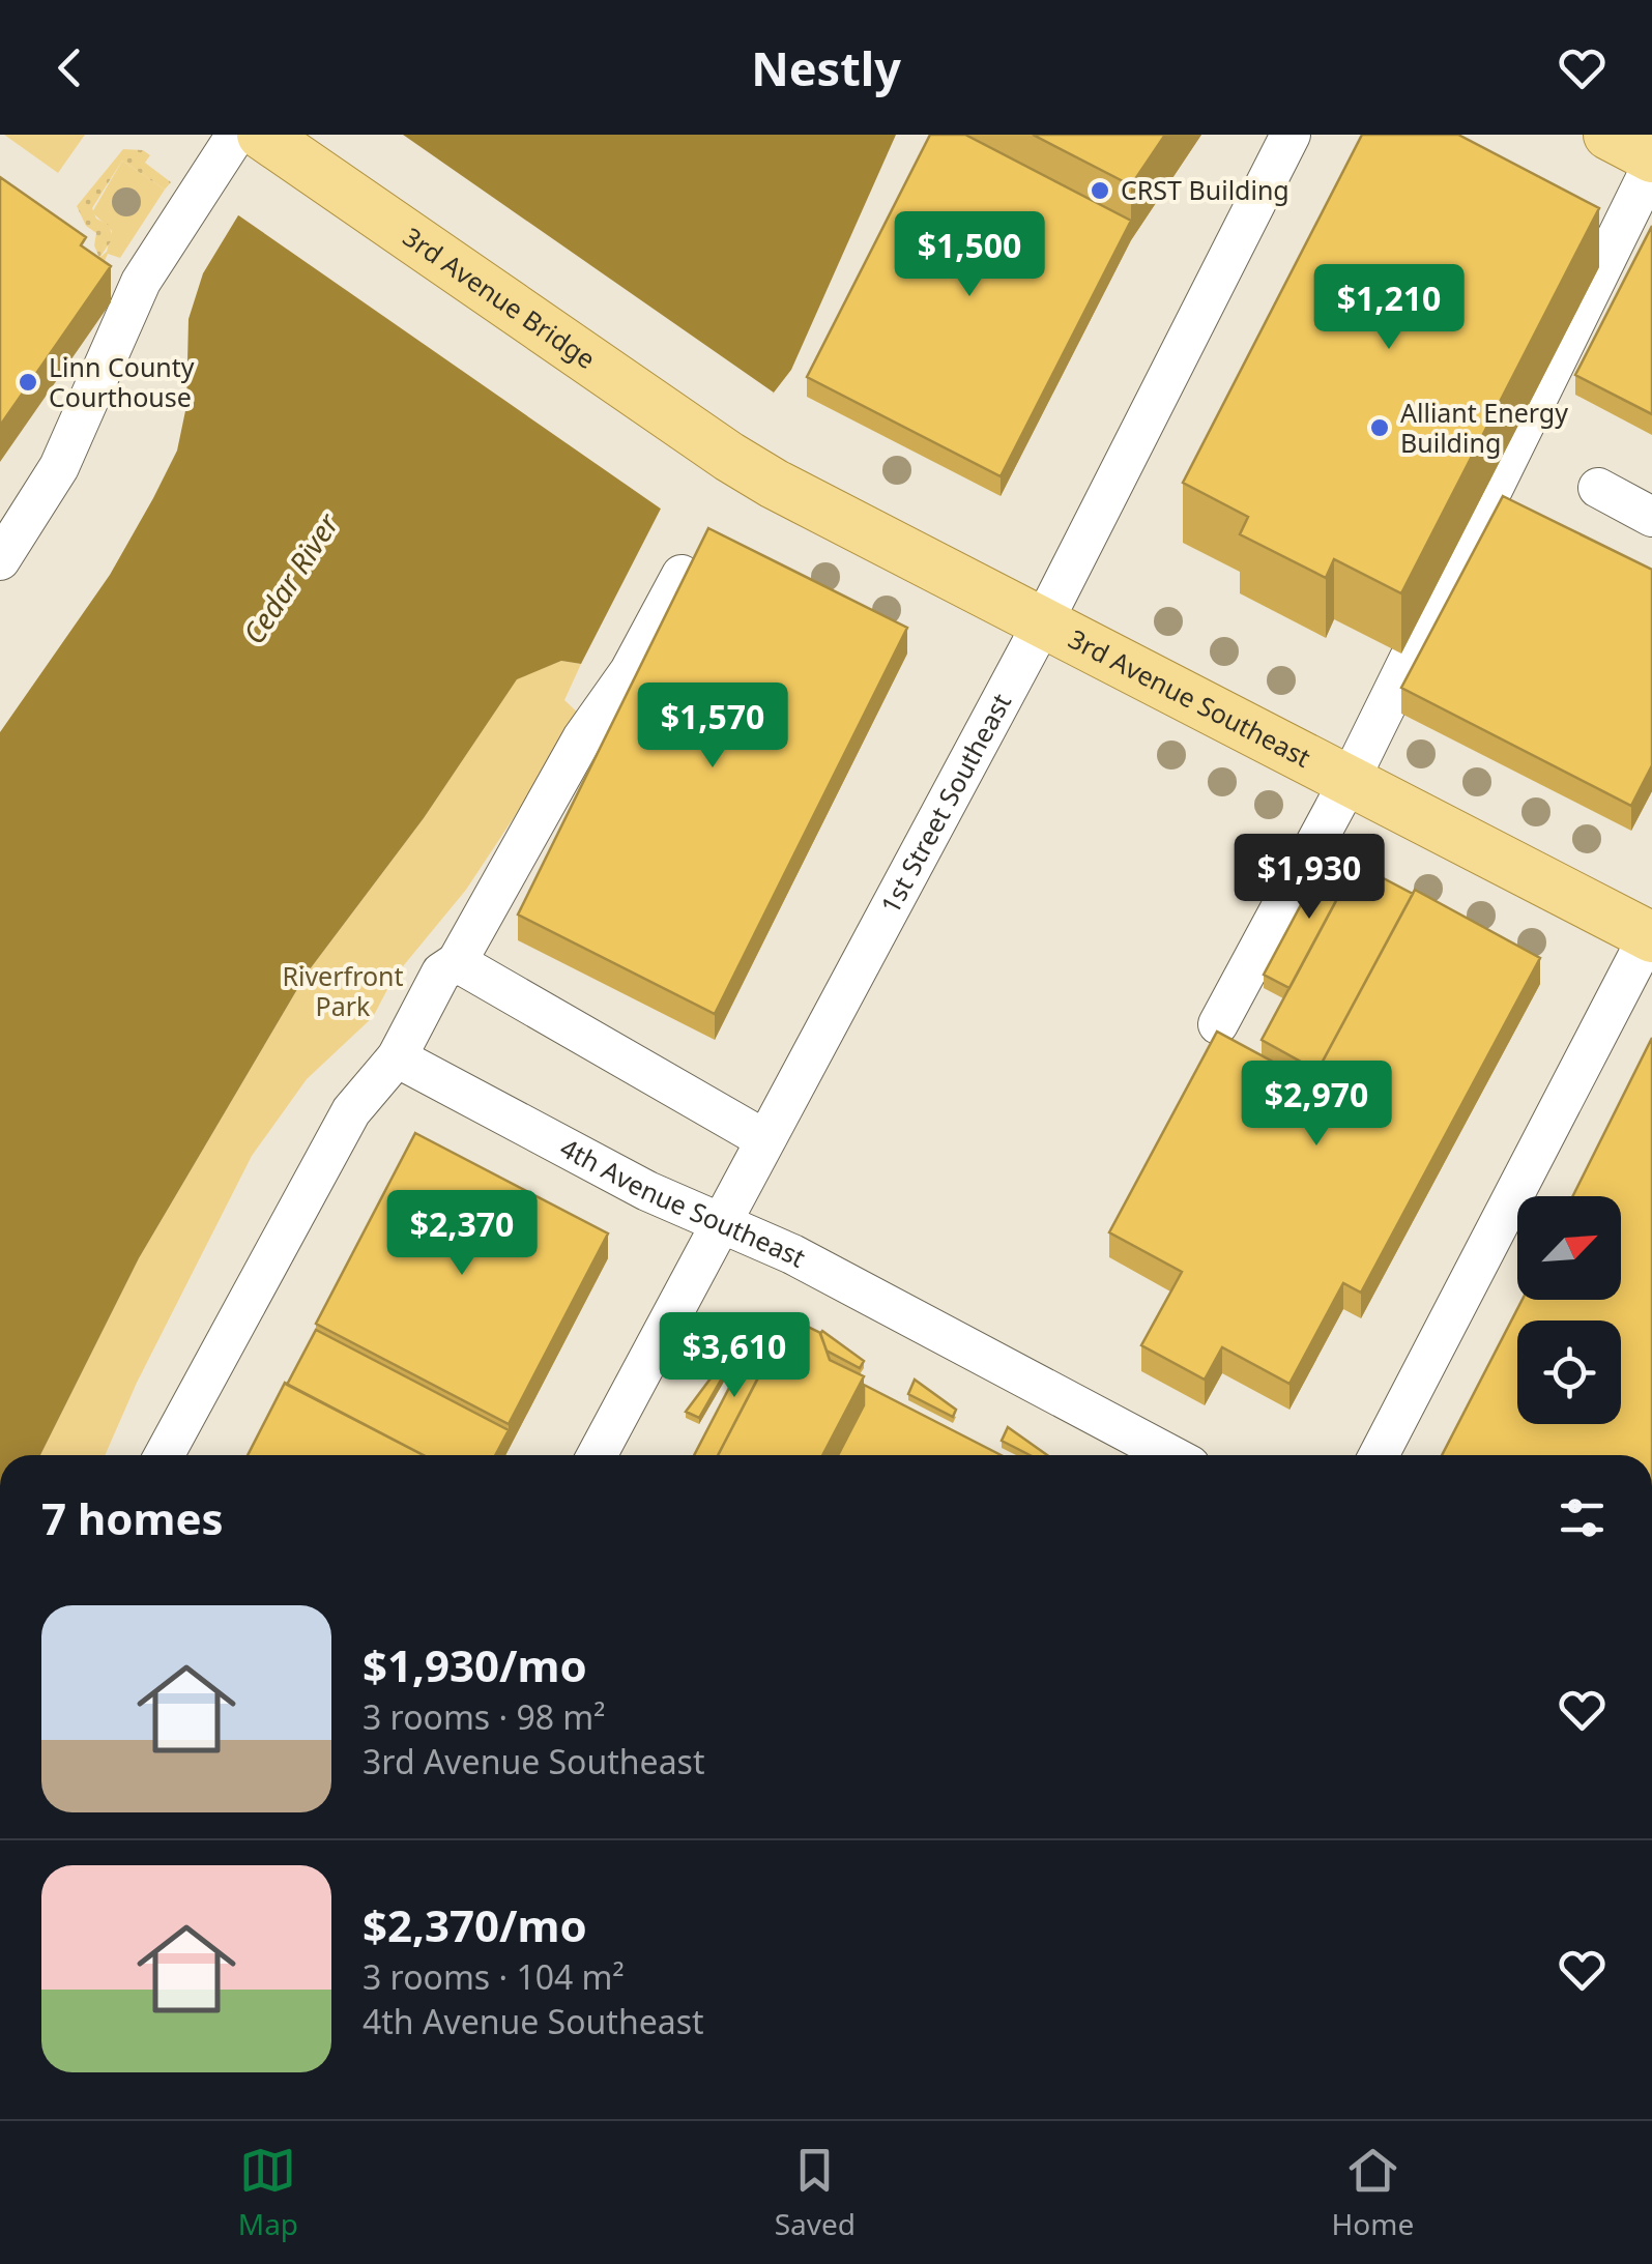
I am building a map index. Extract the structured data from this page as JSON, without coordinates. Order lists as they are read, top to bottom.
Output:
{
  "streets": {
    "main road": ["3rd Avenue Bridge", "3rd Avenue Southeast"],
    "street": ["1st Street Southeast", "4th Avenue Southeast"]
  },
  "crossings": [
    ["3rd Avenue Bridge", "3rd Avenue Southeast"],
    ["3rd Avenue Southeast", "1st Street Southeast"],
    ["1st Street Southeast", "4th Avenue Southeast"]
  ],
  "water": ["Cedar River"],
  "parks": ["Riverfront Park"],
  "places": ["CRST Building", "Linn County Courthouse", "Alliant Energy Building"],
  "north": "top right",
  "page": {
    "header": "Nestly",
    "price": [
      "$1,500",
      "$1,210",
      "$1,570",
      "$1,930",
      "$2,970",
      "$2,370",
      "$3,610"
    ],
    "heading": "7 homes",
    "list": [
      {
        "name": "$1,930/mo",
        "note": "3 rooms · 98 m² · 3rd Avenue Southeast"
      },
      {
        "name": "$2,370/mo",
        "note": "3 rooms · 104 m² · 4th Avenue Southeast"
      }
    ],
    "tabs": ["Map", "Saved", "Home"]
  }
}
